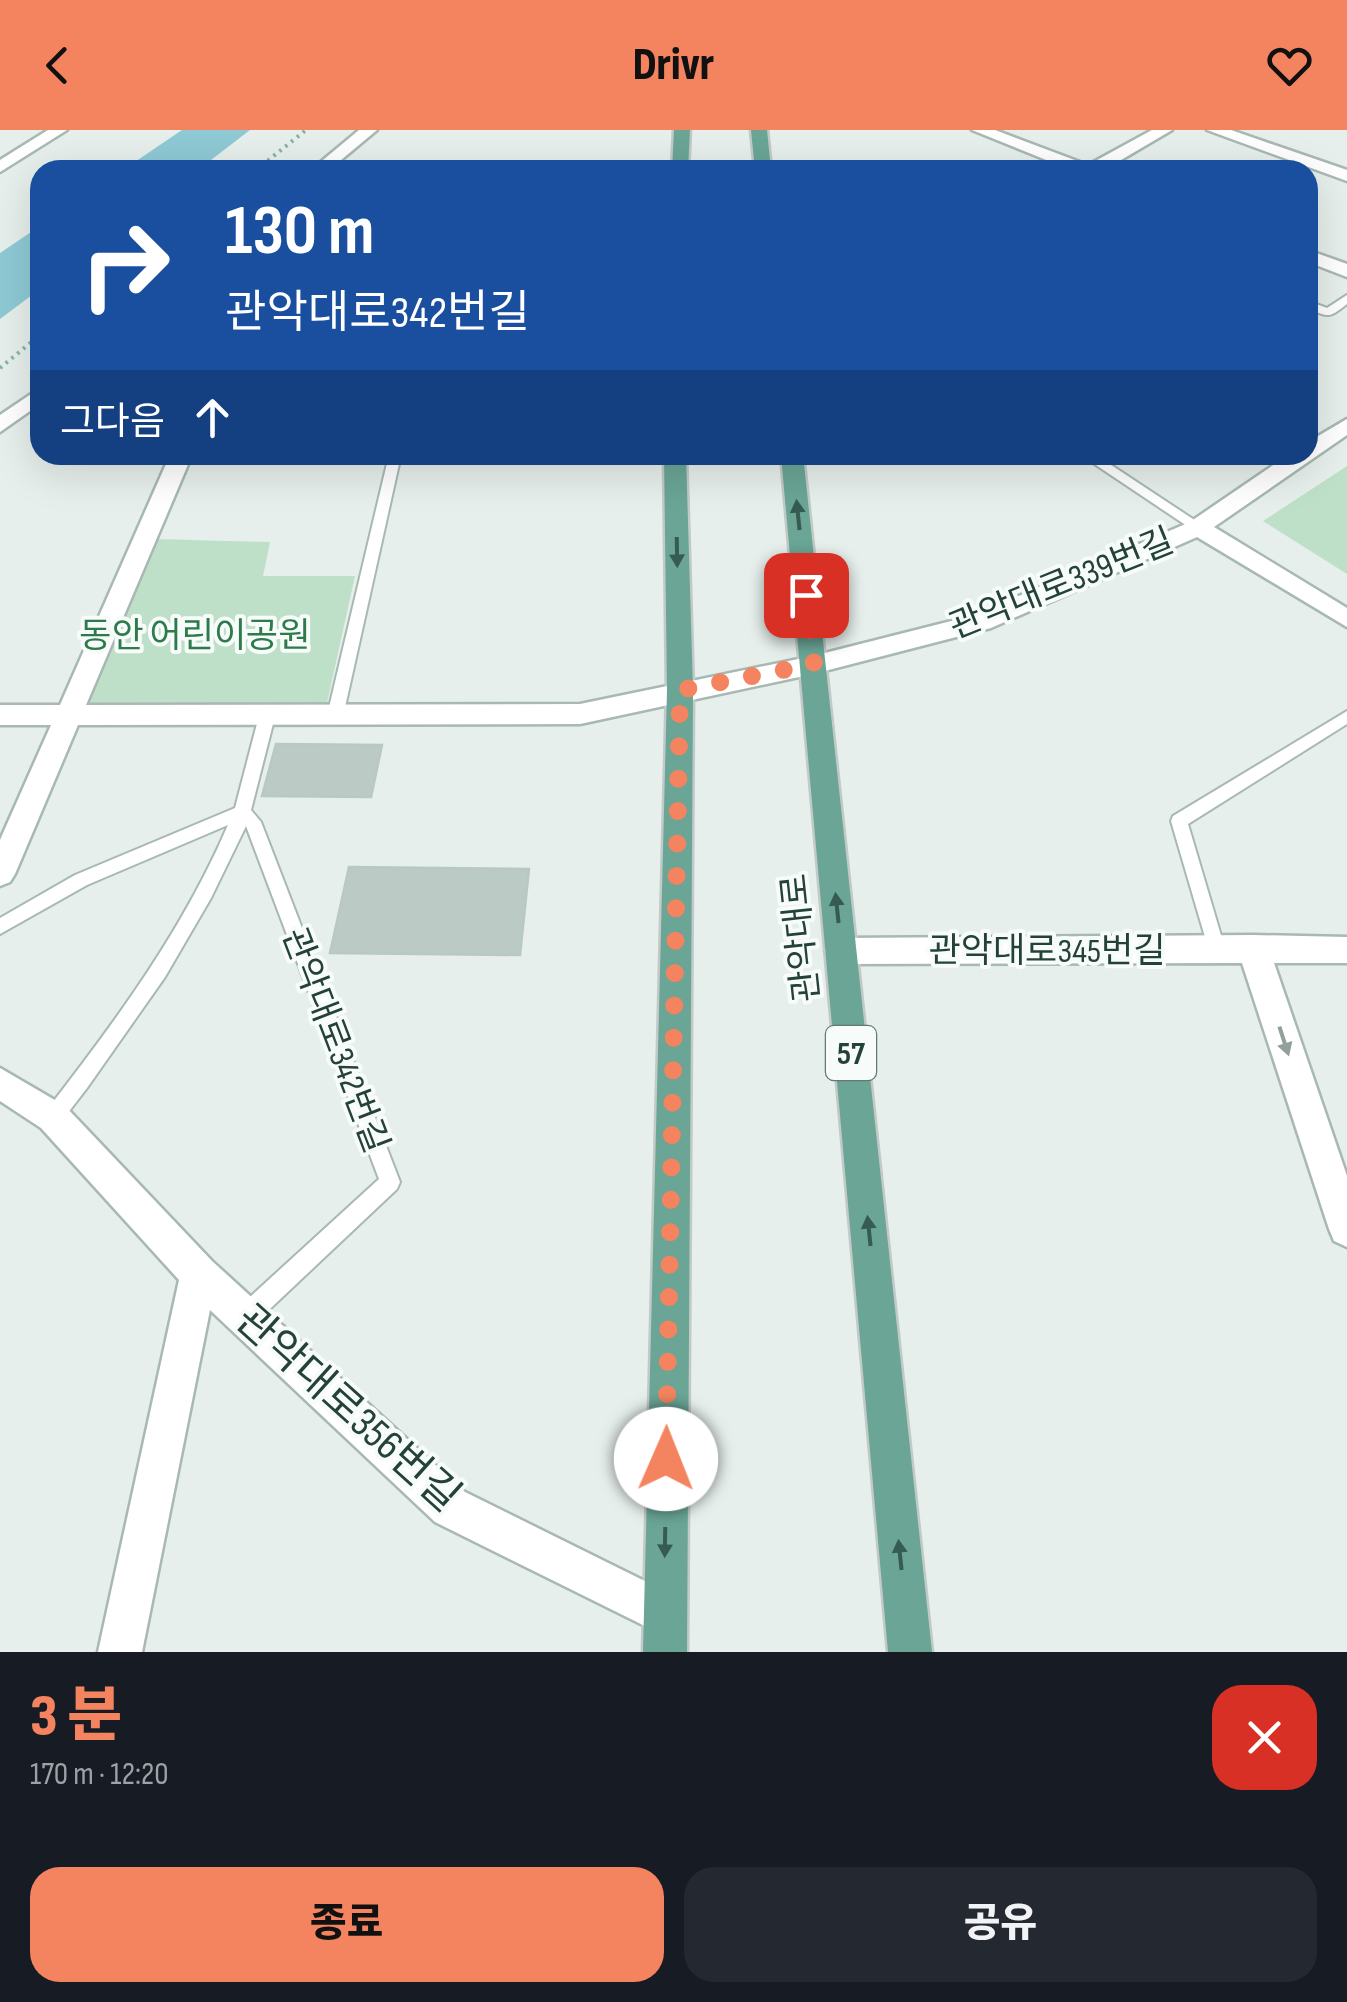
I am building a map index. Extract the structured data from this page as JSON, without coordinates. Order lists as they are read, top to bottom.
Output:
{
  "streets": {
    "main road": ["관악대로", "57"],
    "street": ["관악대로339번길", "관악대로345번길", "관악대로356번길"],
    "lane": ["관악대로342번길"]
  },
  "crossings": [
    ["관악대로339번길", "관악대로"],
    ["관악대로", "관악대로345번길"],
    ["관악대로342번길", "관악대로356번길"]
  ],
  "parks": ["동안 어린이공원"],
  "page": {
    "header": "Drivr",
    "turn": ["130 m", "관악대로342번길"],
    "then": "그다음",
    "heading": ["3 분", "170 m · 12:20"],
    "buttons": ["종료", "공유"]
  }
}
